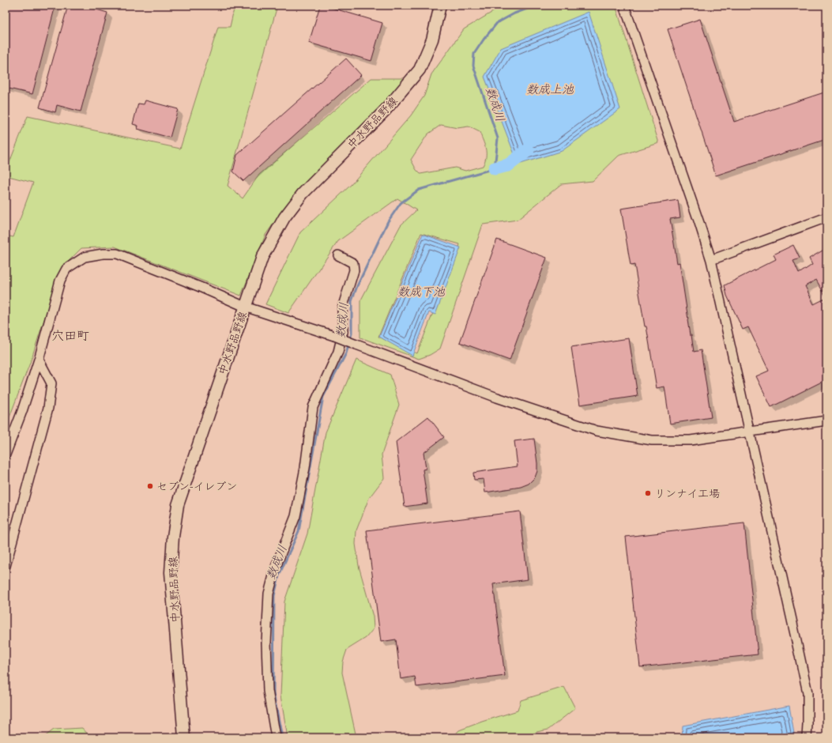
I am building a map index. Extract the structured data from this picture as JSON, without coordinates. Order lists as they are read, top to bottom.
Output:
{
  "streets": {
    "main road": ["中水野品野線"]
  },
  "districts": ["穴田町"],
  "water": ["数成上池", "数成川", "数成下池"],
  "places": ["セブン-イレブン", "リンナイ工場"]
}
